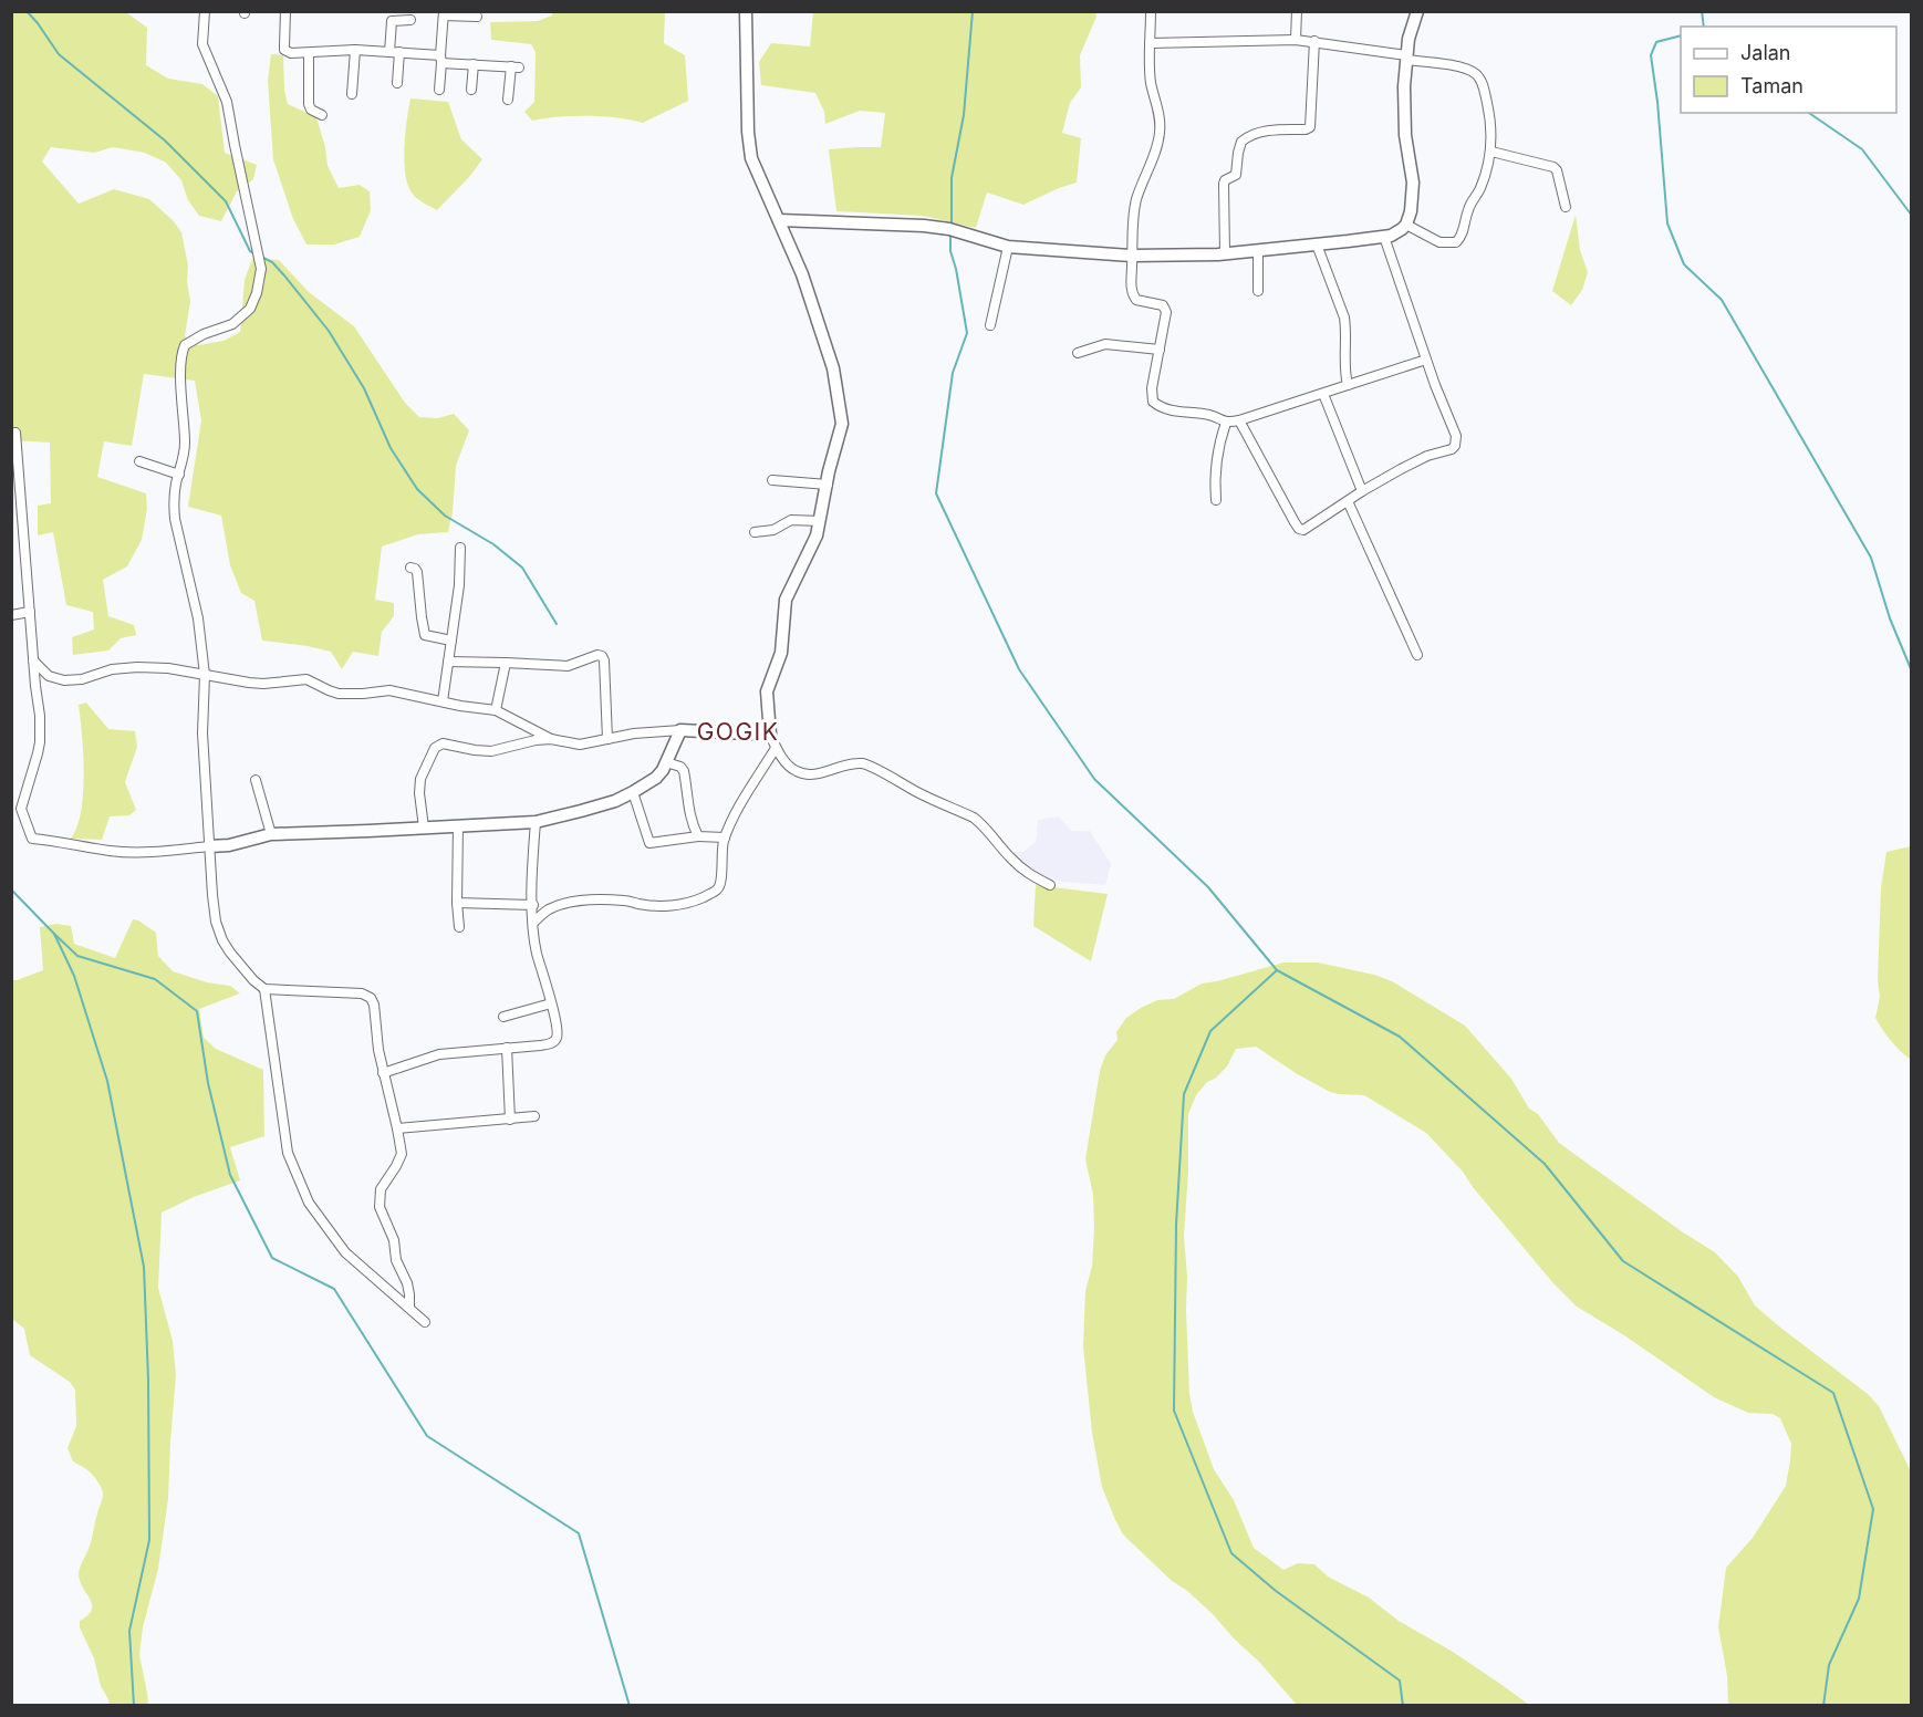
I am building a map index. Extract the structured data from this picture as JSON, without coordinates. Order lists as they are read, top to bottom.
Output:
{
  "districts": ["GOGIK"],
  "legend": ["Jalan", "Taman"]
}
